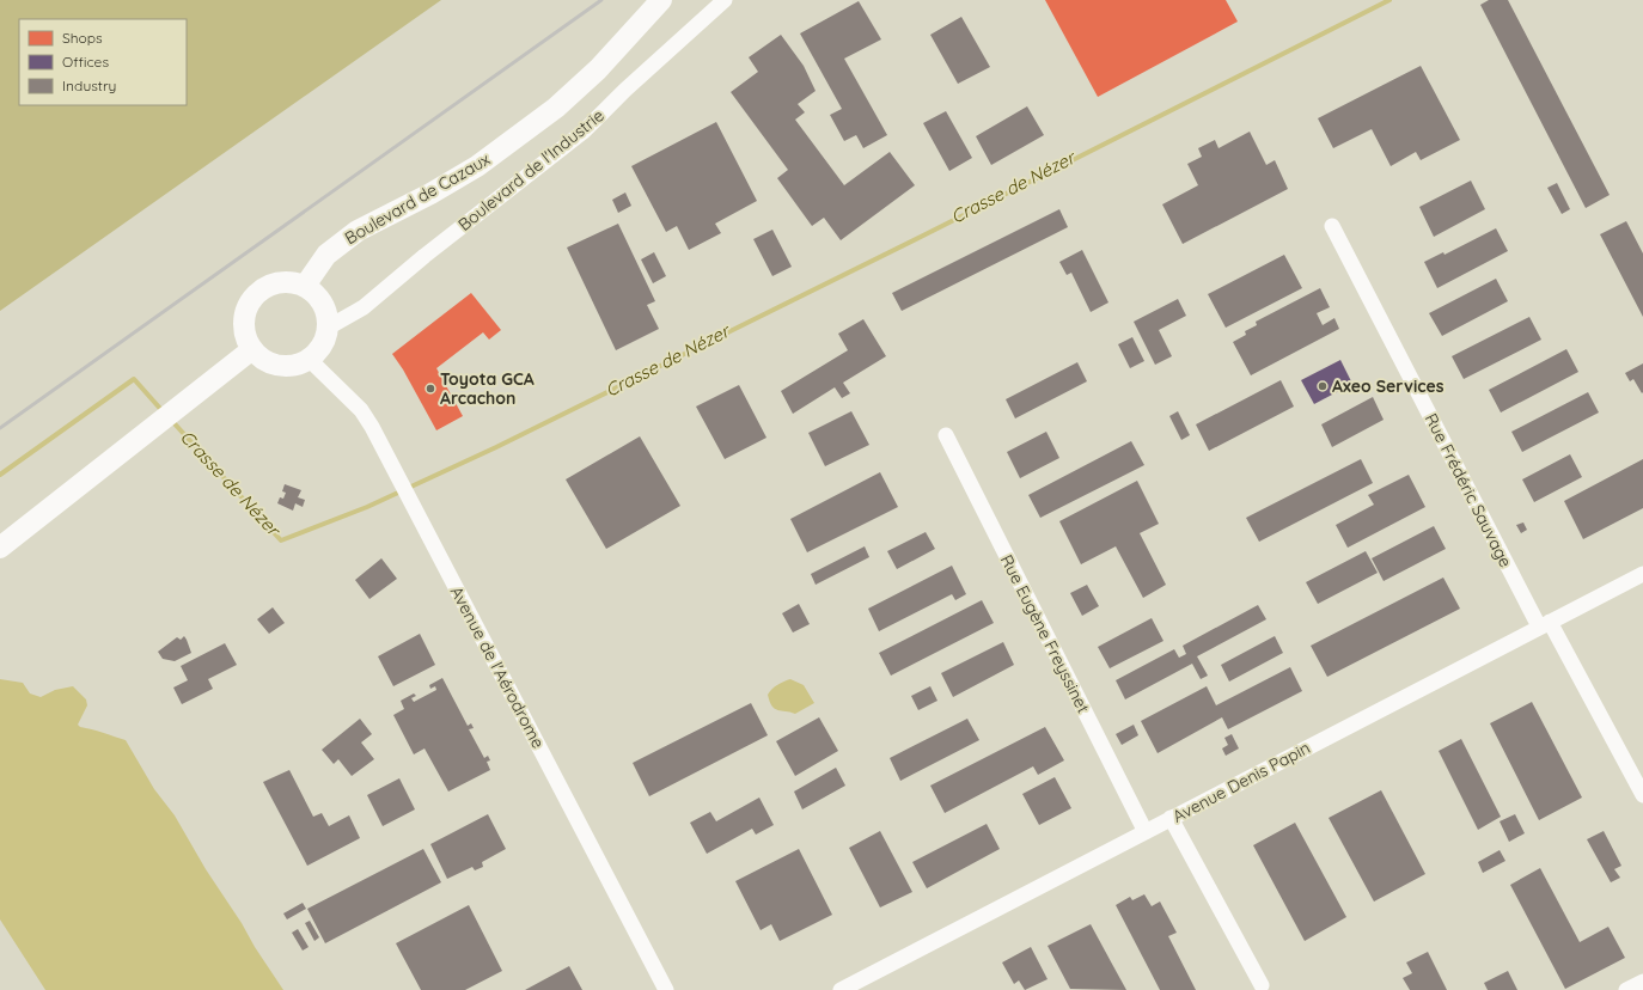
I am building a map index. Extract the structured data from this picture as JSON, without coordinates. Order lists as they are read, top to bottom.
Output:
{
  "streets": {
    "main road": ["Boulevard de Cazaux"],
    "street": [
      "Boulevard de l'Industrie",
      "Rue Frédéric Sauvage",
      "Rue Eugène Freyssinet",
      "Avenue de l'Aérodrome",
      "Avenue Denis Papin"
    ]
  },
  "crossings": [
    ["Boulevard de l'Industrie", "Boulevard de Cazaux"],
    ["Boulevard de l'Industrie", "Avenue de l'Aérodrome"],
    ["Boulevard de Cazaux", "Avenue de l'Aérodrome"],
    ["Rue Frédéric Sauvage", "Avenue Denis Papin"],
    ["Rue Eugène Freyssinet", "Avenue Denis Papin"]
  ],
  "water": ["Crasse de Nézer"],
  "places": ["Axeo Services", "Toyota GCA Arcachon"],
  "legend": ["Shops", "Offices", "Industry"]
}
